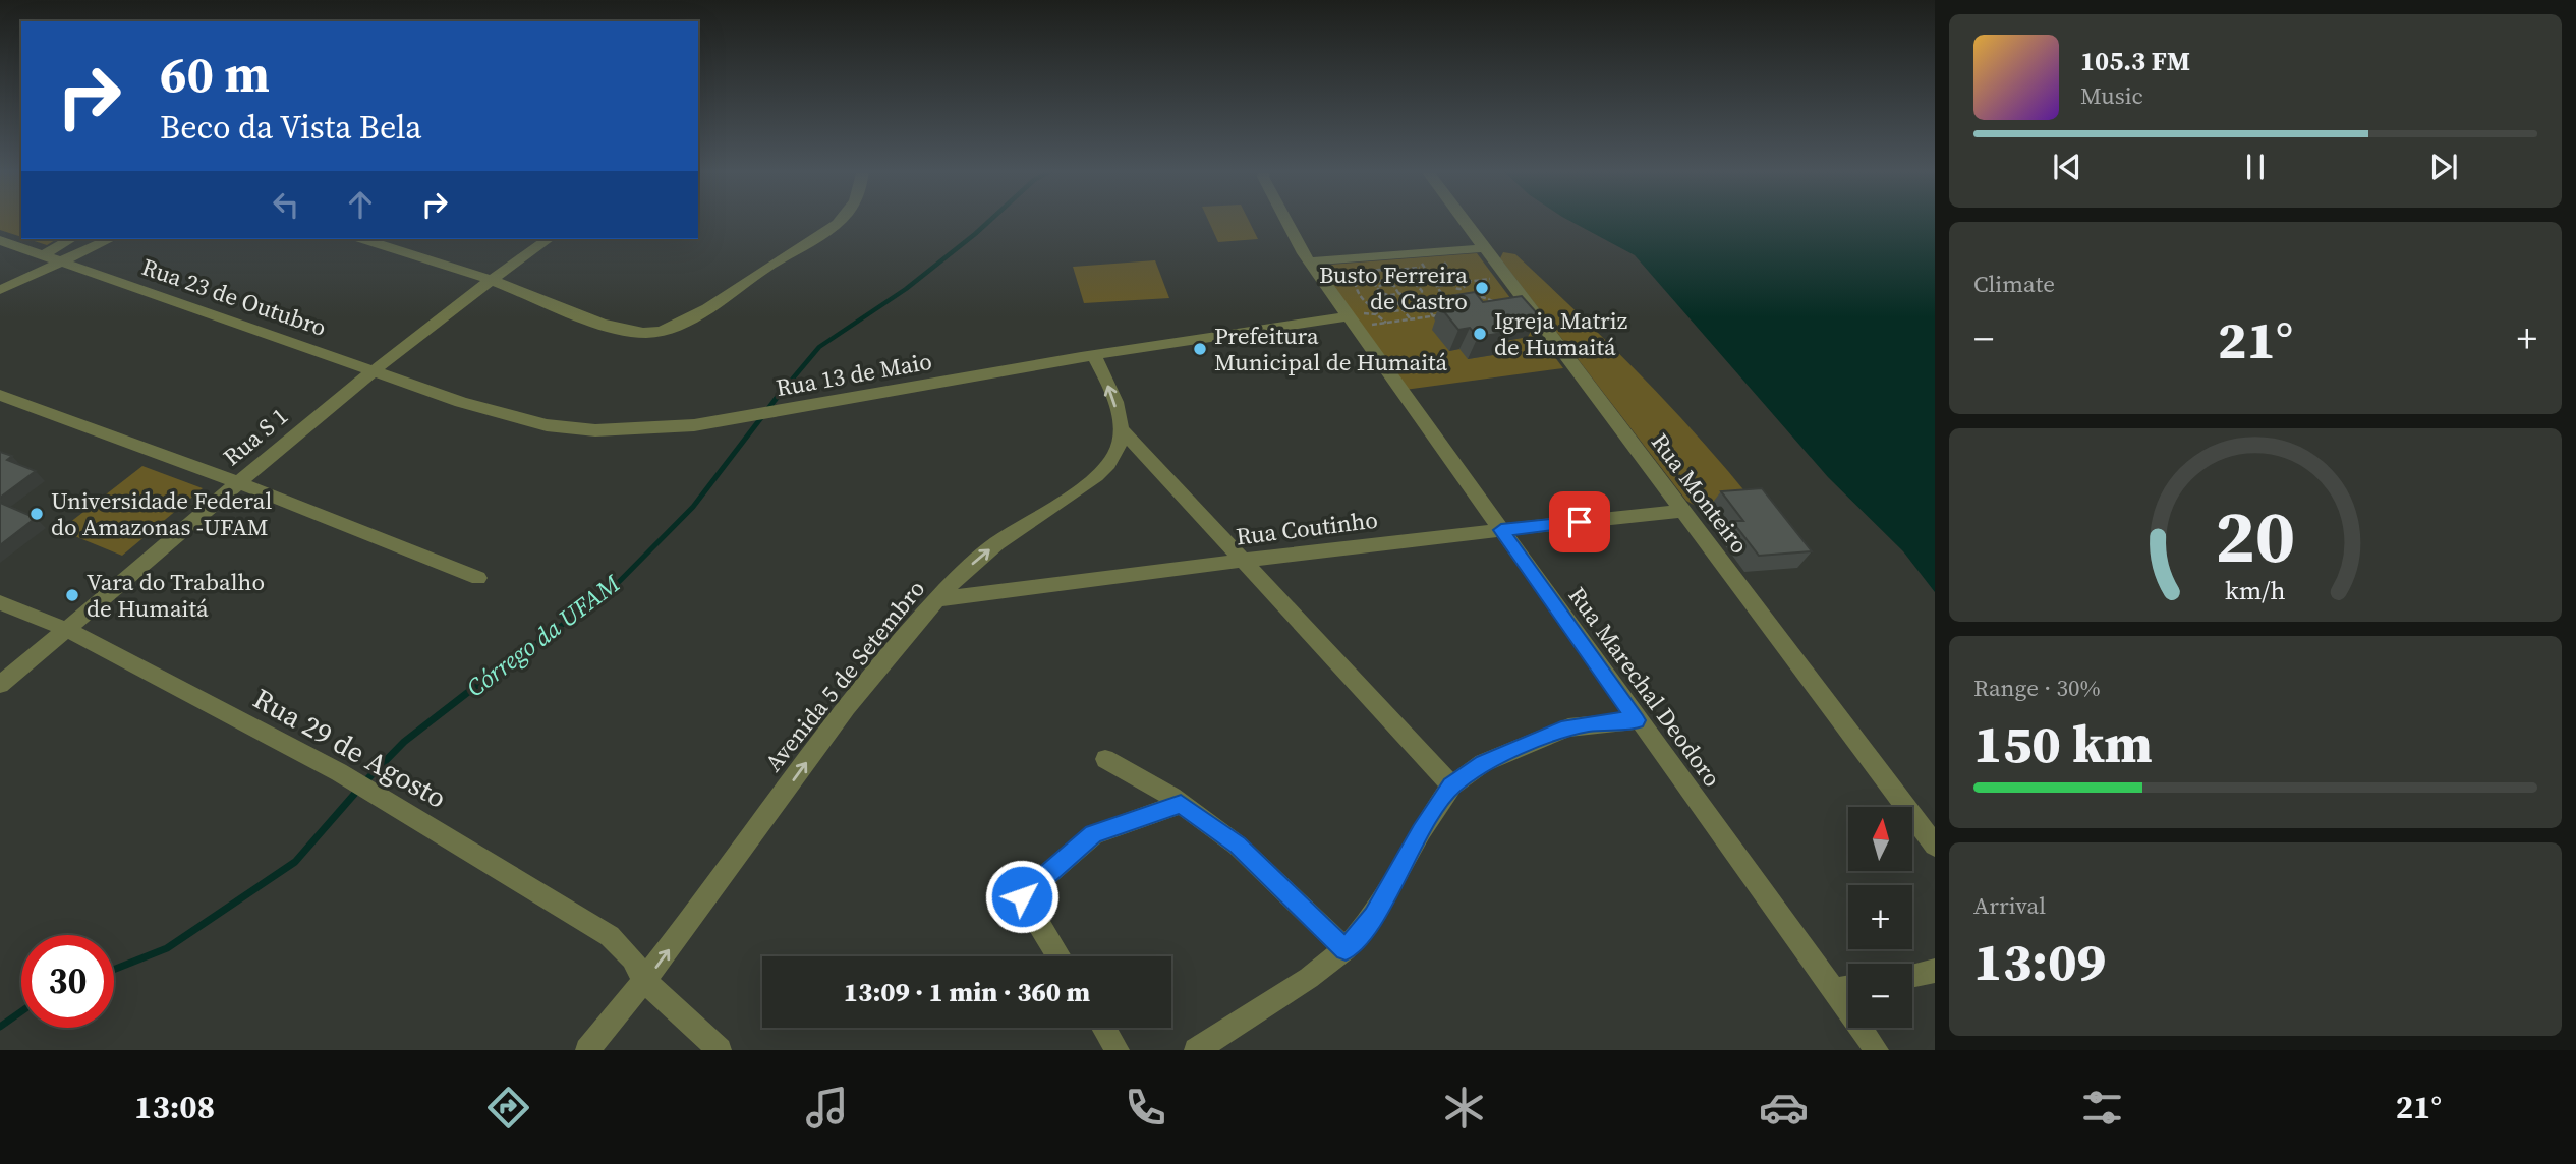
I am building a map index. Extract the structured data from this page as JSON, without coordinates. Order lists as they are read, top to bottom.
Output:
{
  "streets": {
    "street": [
      "Rua 23 de Outubro",
      "Rua 13 de Maio",
      "Rua S 1",
      "Rua Monteiro",
      "Rua Coutinho",
      "Avenida 5 de Setembro",
      "Rua Marechal Deodoro",
      "Rua 29 de Agosto"
    ]
  },
  "crossings": [
    ["Rua 23 de Outubro", "Rua 13 de Maio"],
    ["Rua 23 de Outubro", "Rua S 1"],
    ["Rua 13 de Maio", "Rua S 1"],
    ["Rua 13 de Maio", "Rua Marechal Deodoro"],
    ["Rua S 1", "Rua 29 de Agosto"],
    ["Rua Monteiro", "Rua Coutinho"],
    ["Rua Coutinho", "Avenida 5 de Setembro"],
    ["Rua Coutinho", "Rua Marechal Deodoro"],
    ["Avenida 5 de Setembro", "Rua 29 de Agosto"]
  ],
  "one_way": ["Avenida 5 de Setembro"],
  "water": ["Córrego da UFAM"],
  "places": [
    "Busto Ferreira de Castro",
    "Igreja Matriz de Humaitá",
    "Prefeitura Municipal de Humaitá",
    "Universidade Federal do Amazonas -UFAM",
    "Vara do Trabalho de Humaitá"
  ],
  "north": "top",
  "page": {
    "turn": ["60 m", "Beco da Vista Bela"],
    "song": ["105.3 FM", "Music"],
    "tile": [
      "Climate",
      ["Range · 30%", "150 km"],
      ["Arrival", "13:09"]
    ],
    "heat": ["−", "21°", "+"],
    "map_buttons": ["+", "−"],
    "limit": "30",
    "trip": "13:09 · 1 min · 360 m",
    "tabs": ["13:08", "21°"],
    "gauge": ["20", "km/h"]
  }
}
